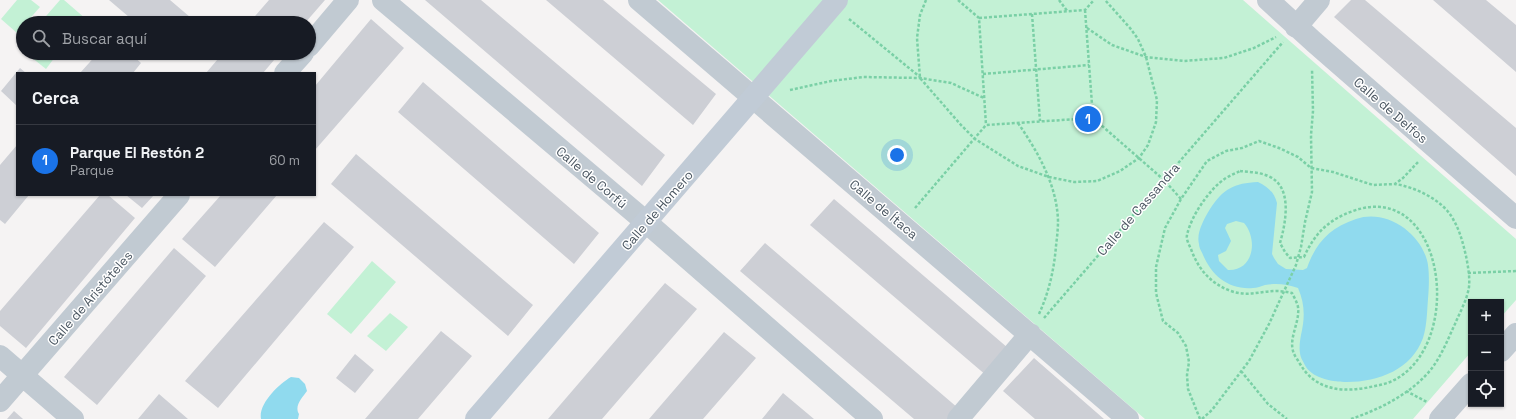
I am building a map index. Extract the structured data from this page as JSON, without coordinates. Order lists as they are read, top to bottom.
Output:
{
  "streets": {
    "street": [
      "Calle de Delfos",
      "Calle de Corfú",
      "Calle de Ítaca",
      "Calle de Homero",
      "Calle de Aristóteles"
    ],
    "path": ["Calle de Cassandra"]
  },
  "crossings": [
    ["Calle de Delfos", "Calle de Cassandra"],
    ["Calle de Corfú", "Calle de Homero"],
    ["Calle de Ítaca", "Calle de Cassandra"],
    ["Calle de Ítaca", "Calle de Homero"]
  ],
  "page": {
    "search": "Buscar aquí",
    "heading": "Cerca",
    "pins": "1",
    "list": [
      {
        "mark": "1",
        "name": "Parque El Restón 2",
        "note": "Parque",
        "value": "60 m"
      }
    ],
    "map_buttons": ["+", "−"]
  }
}
